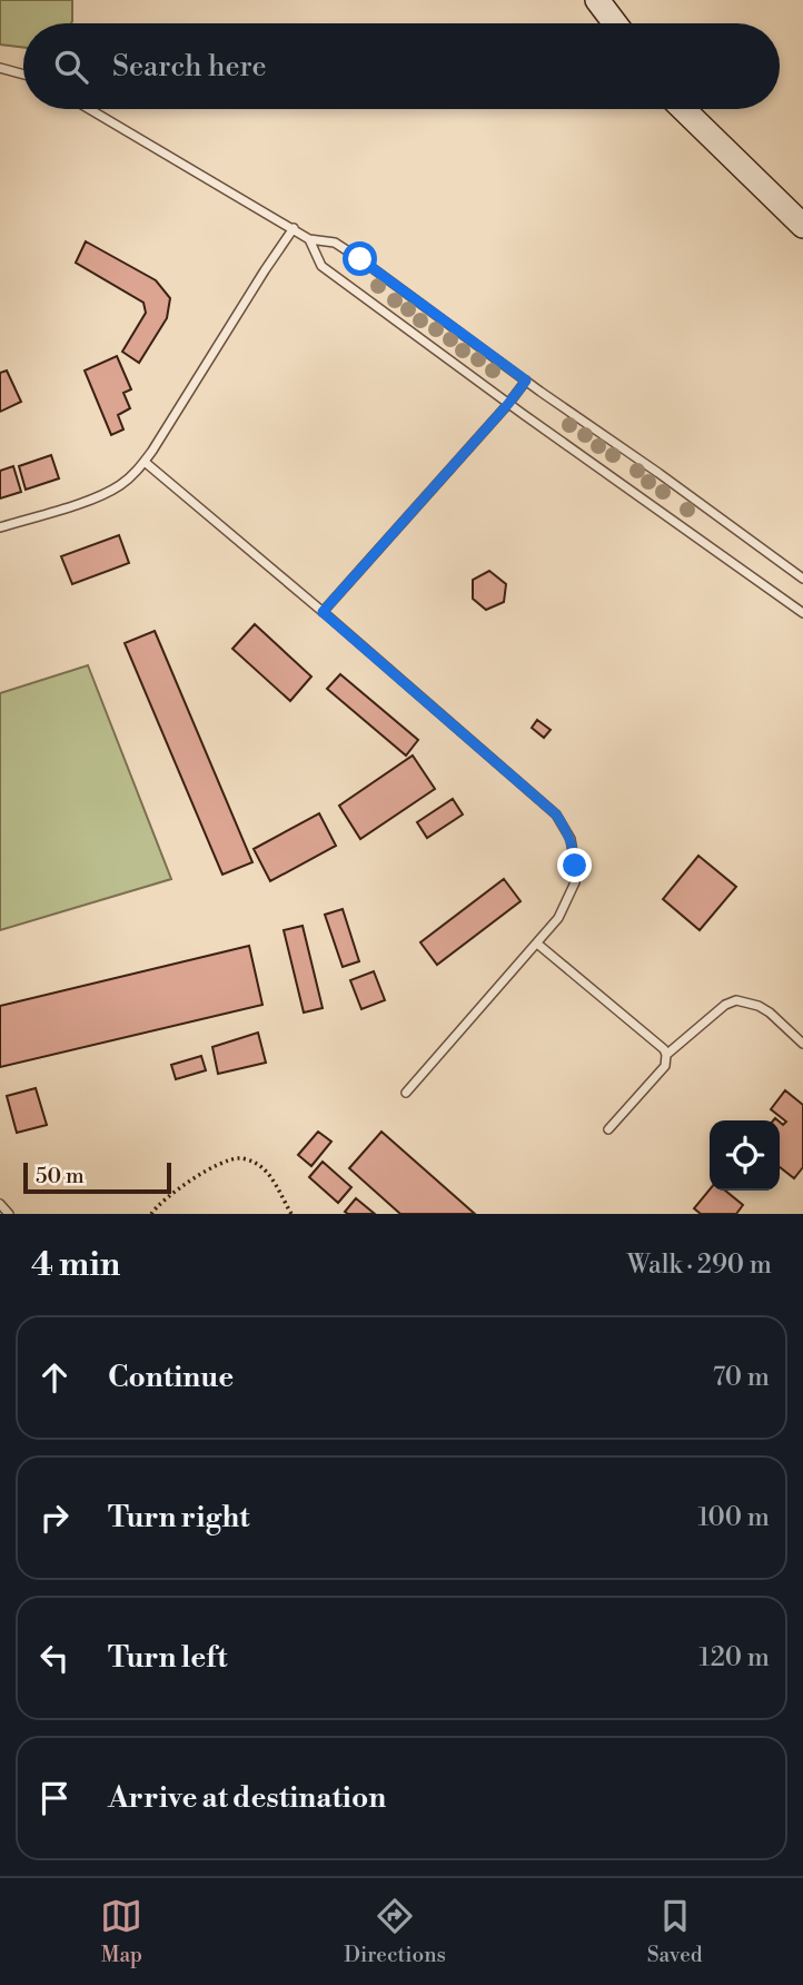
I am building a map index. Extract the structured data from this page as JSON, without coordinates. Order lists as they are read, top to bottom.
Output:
{
  "scale_bar": "50 m",
  "page": {
    "search": "Search here",
    "scale": "50 m",
    "heading": ["4 min", "Walk · 290 m"],
    "list": [
      ["Continue", "70 m"],
      ["Turn right", "100 m"],
      ["Turn left", "120 m"],
      "Arrive at destination"
    ],
    "nav": ["Map", "Directions", "Saved"]
  }
}
